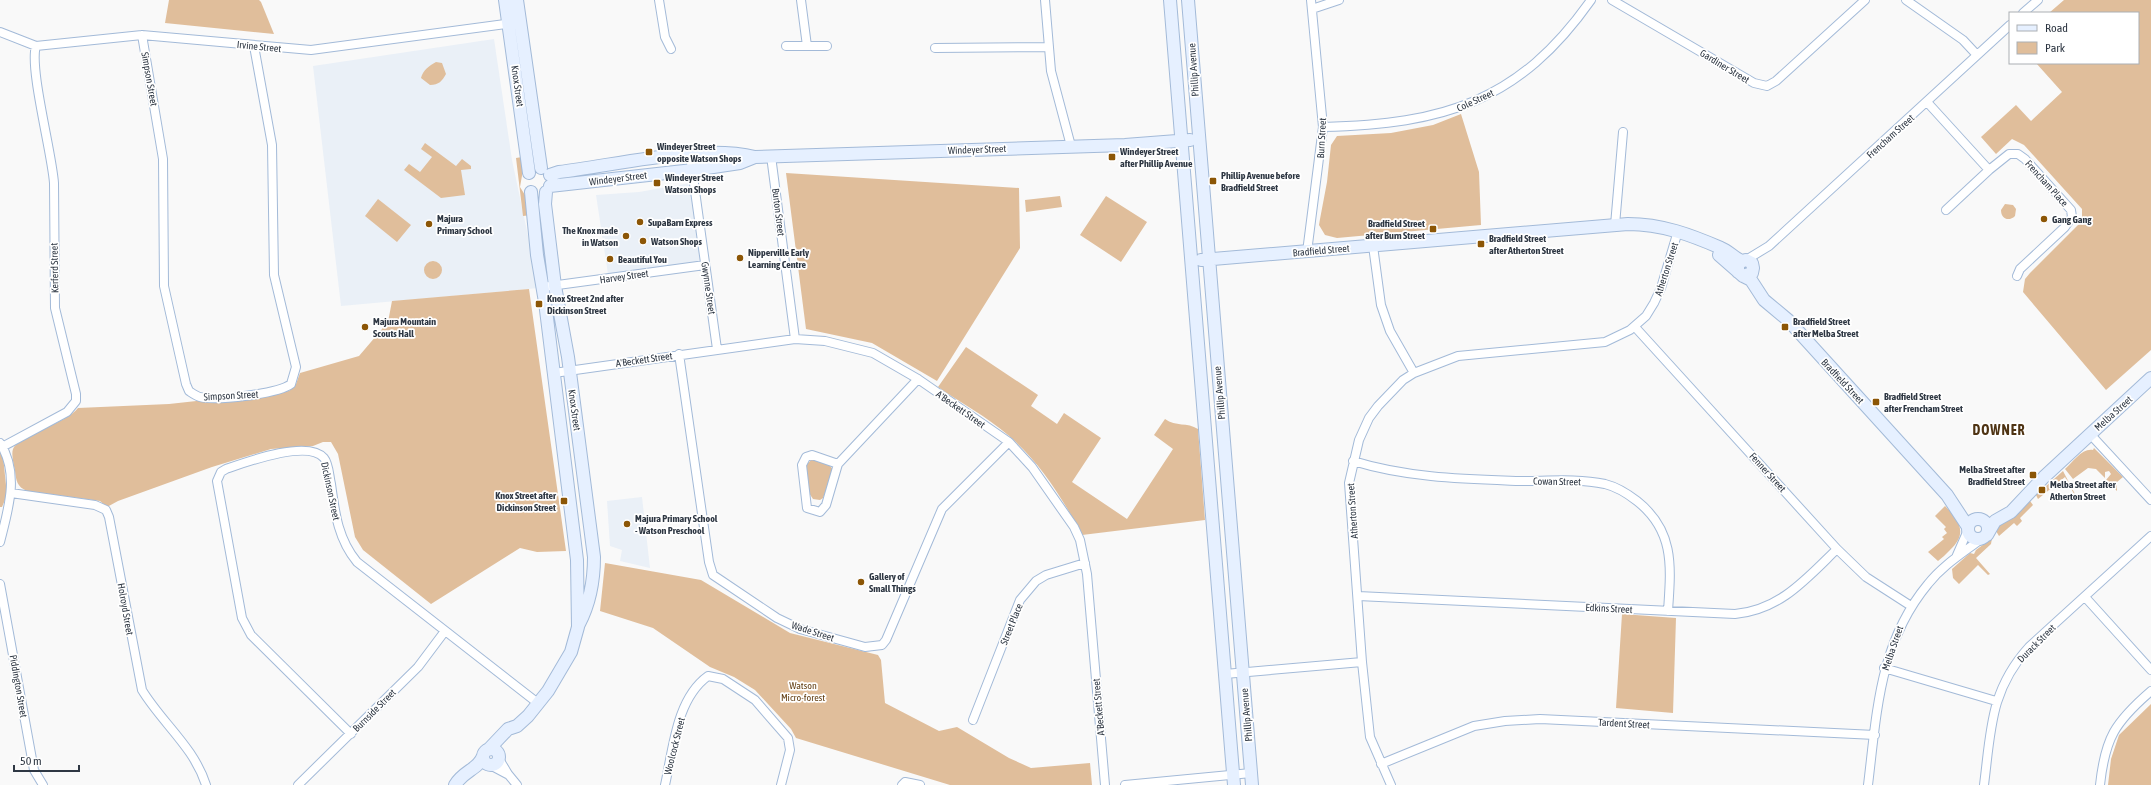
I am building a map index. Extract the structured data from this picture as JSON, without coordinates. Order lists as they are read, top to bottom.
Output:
{
  "streets": {
    "street": [
      "Irvine Street",
      "Gardiner Street",
      "Phillip Avenue",
      "Simpson Street",
      "Knox Street",
      "Cole Street",
      "Frencham Street",
      "Burn Street",
      "Windeyer Street",
      "Frencham Place",
      "Burton Street",
      "Bradfield Street",
      "Kerferd Street",
      "Atherton Street",
      "Harvey Street",
      "Gwynne Street",
      "A'Beckett Street",
      "Melba Street",
      "Fenner Street",
      "Cowan Street",
      "Dickinson Street",
      "Edkins Street",
      "Holroyd Street",
      "Street Place",
      "Wade Street",
      "Durack Street",
      "Piddington Street",
      "Burnside Street",
      "Tardent Street",
      "Woolcock Street"
    ]
  },
  "crossings": [
    ["Irvine Street", "Simpson Street"],
    ["Irvine Street", "Knox Street"],
    ["Irvine Street", "Kerferd Street"],
    ["Phillip Avenue", "Windeyer Street"],
    ["Phillip Avenue", "Bradfield Street"],
    ["Knox Street", "Windeyer Street"],
    ["Knox Street", "Harvey Street"],
    ["Knox Street", "A'Beckett Street"],
    ["Knox Street", "Dickinson Street"],
    ["Cole Street", "Burn Street"],
    ["Frencham Street", "Bradfield Street"],
    ["Burn Street", "Bradfield Street"],
    ["Windeyer Street", "Burton Street"],
    ["Windeyer Street", "Gwynne Street"],
    ["Burton Street", "A'Beckett Street"],
    ["Bradfield Street", "Atherton Street"],
    ["Bradfield Street", "Melba Street"],
    ["Atherton Street", "Fenner Street"],
    ["Atherton Street", "Cowan Street"],
    ["Atherton Street", "Edkins Street"],
    ["Atherton Street", "Tardent Street"],
    ["Harvey Street", "Gwynne Street"],
    ["Gwynne Street", "A'Beckett Street"],
    ["A'Beckett Street", "Street Place"],
    ["A'Beckett Street", "Wade Street"],
    ["Melba Street", "Fenner Street"],
    ["Melba Street", "Tardent Street"],
    ["Fenner Street", "Edkins Street"],
    ["Cowan Street", "Edkins Street"],
    ["Dickinson Street", "Burnside Street"]
  ],
  "districts": ["DOWNER"],
  "parks": ["Watson Micro-forest"],
  "places": {
    "transit": [
      "Windeyer Street opposite Watson Shops",
      "Windeyer Street after Phillip Avenue",
      "Phillip Avenue before Bradfield Street",
      "Windeyer Street Watson Shops",
      "Bradfield Street after Burn Street",
      "Bradfield Street after Atherton Street",
      "Knox Street 2nd after Dickinson Street",
      "Bradfield Street after Melba Street",
      "Bradfield Street after Frencham Street",
      "Melba Street after Bradfield Street",
      "Melba Street after Atherton Street",
      "Knox Street after Dickinson Street"
    ],
    "other": [
      "Gang Gang",
      "SupaBarn Express",
      "Majura Primary School",
      "The Knox made in Watson",
      "Watson Shops",
      "Nipperville Early Learning Centre",
      "Beautiful You",
      "Majura Mountain Scouts Hall",
      "Majura Primary School - Watson Preschool",
      "Gallery of Small Things"
    ]
  },
  "legend": ["Road", "Park"],
  "scale_bar": "50 m"
}
